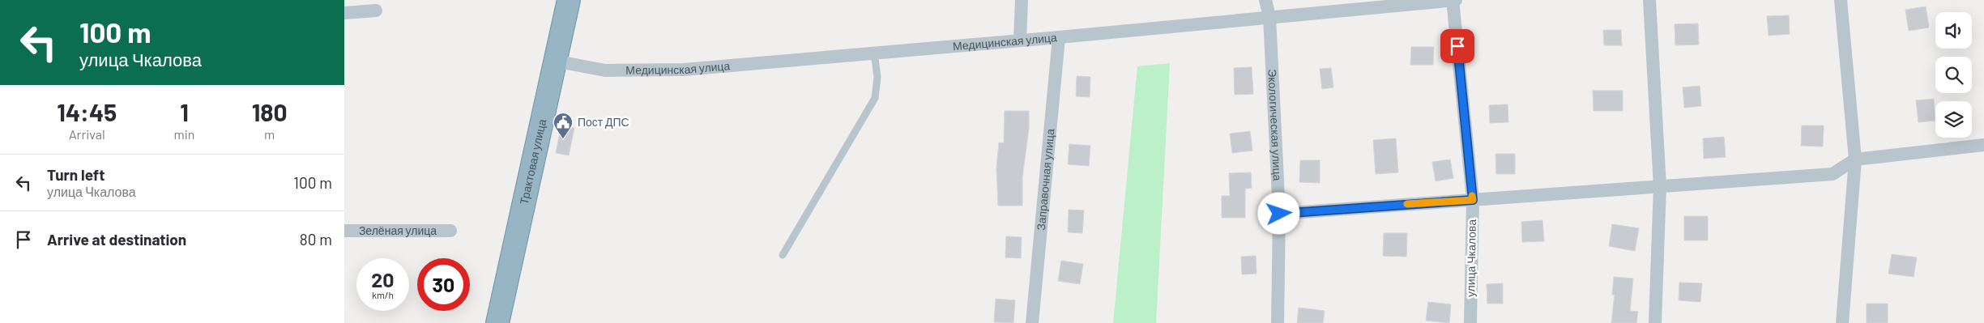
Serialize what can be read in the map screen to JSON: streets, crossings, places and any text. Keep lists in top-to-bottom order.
{
  "streets": {
    "highway": ["Трактовая улица"],
    "street": [
      "Медицинская улица",
      "Экологическая улица",
      "Заправочная улица",
      "Зелёная улица",
      "улица Чкалова"
    ]
  },
  "crossings": [
    ["Медицинская улица", "Экологическая улица"],
    ["Медицинская улица", "Трактовая улица"],
    ["Медицинская улица", "Заправочная улица"],
    ["Медицинская улица", "улица Чкалова"]
  ],
  "places": {
    "public building": ["Пост ДПС"]
  },
  "page": {
    "turn": ["100 m", "улица Чкалова"],
    "eta": [
      "14:45",
      "Arrival",
      "1",
      "min",
      "180",
      "m"
    ],
    "list": [
      {
        "name": "Turn left",
        "note": "улица Чкалова",
        "value": "100 m"
      },
      {
        "name": "Arrive at destination",
        "value": "80 m"
      }
    ],
    "speed": "20 km/h",
    "limit": "30"
  }
}
